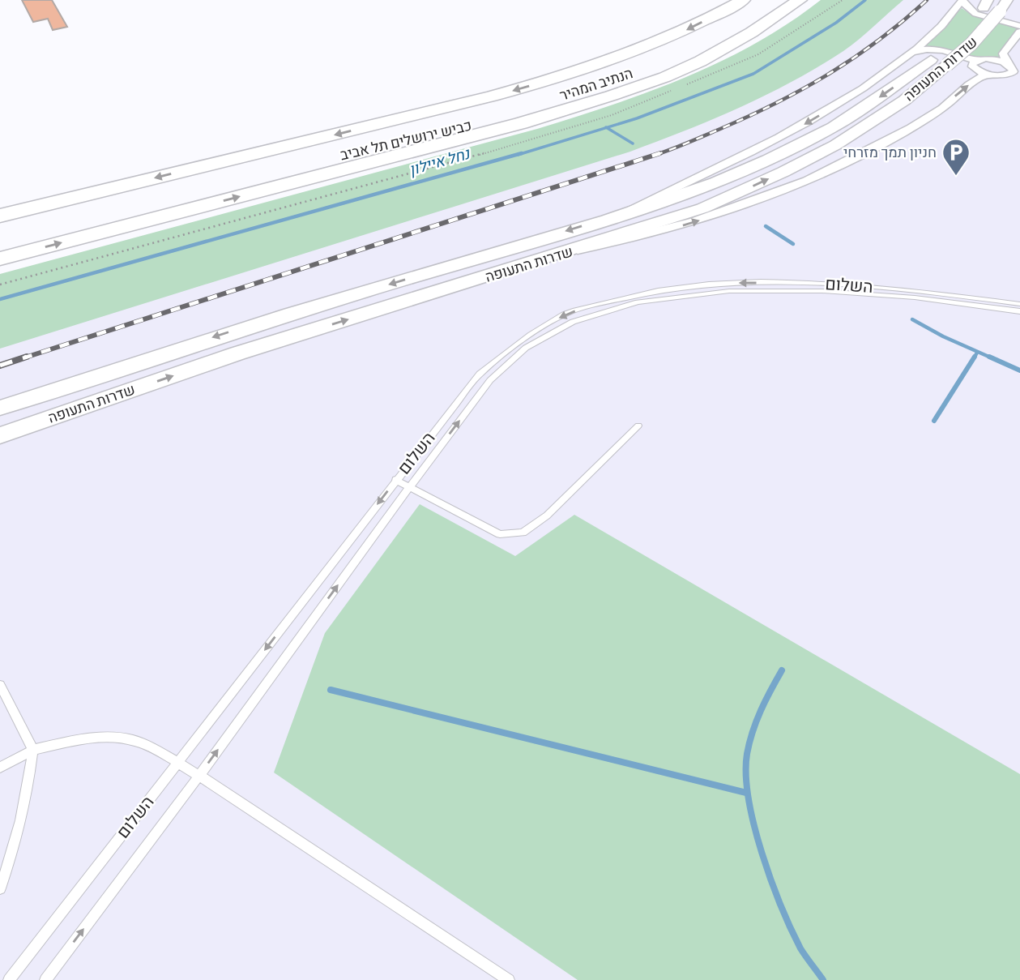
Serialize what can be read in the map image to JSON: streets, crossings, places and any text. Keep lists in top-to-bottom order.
{
  "streets": {
    "highway": ["הנתיב המהיר", "כביש ירושלים תל אביב"],
    "main road": ["שדרות התעופה"],
    "lane": ["השלום"]
  },
  "crossings": [
    ["הנתיב המהיר", "כביש ירושלים תל אביב"]
  ],
  "water": ["נחל איילון"],
  "places": {
    "parking": ["חניון תמך מזרחי"]
  }
}
